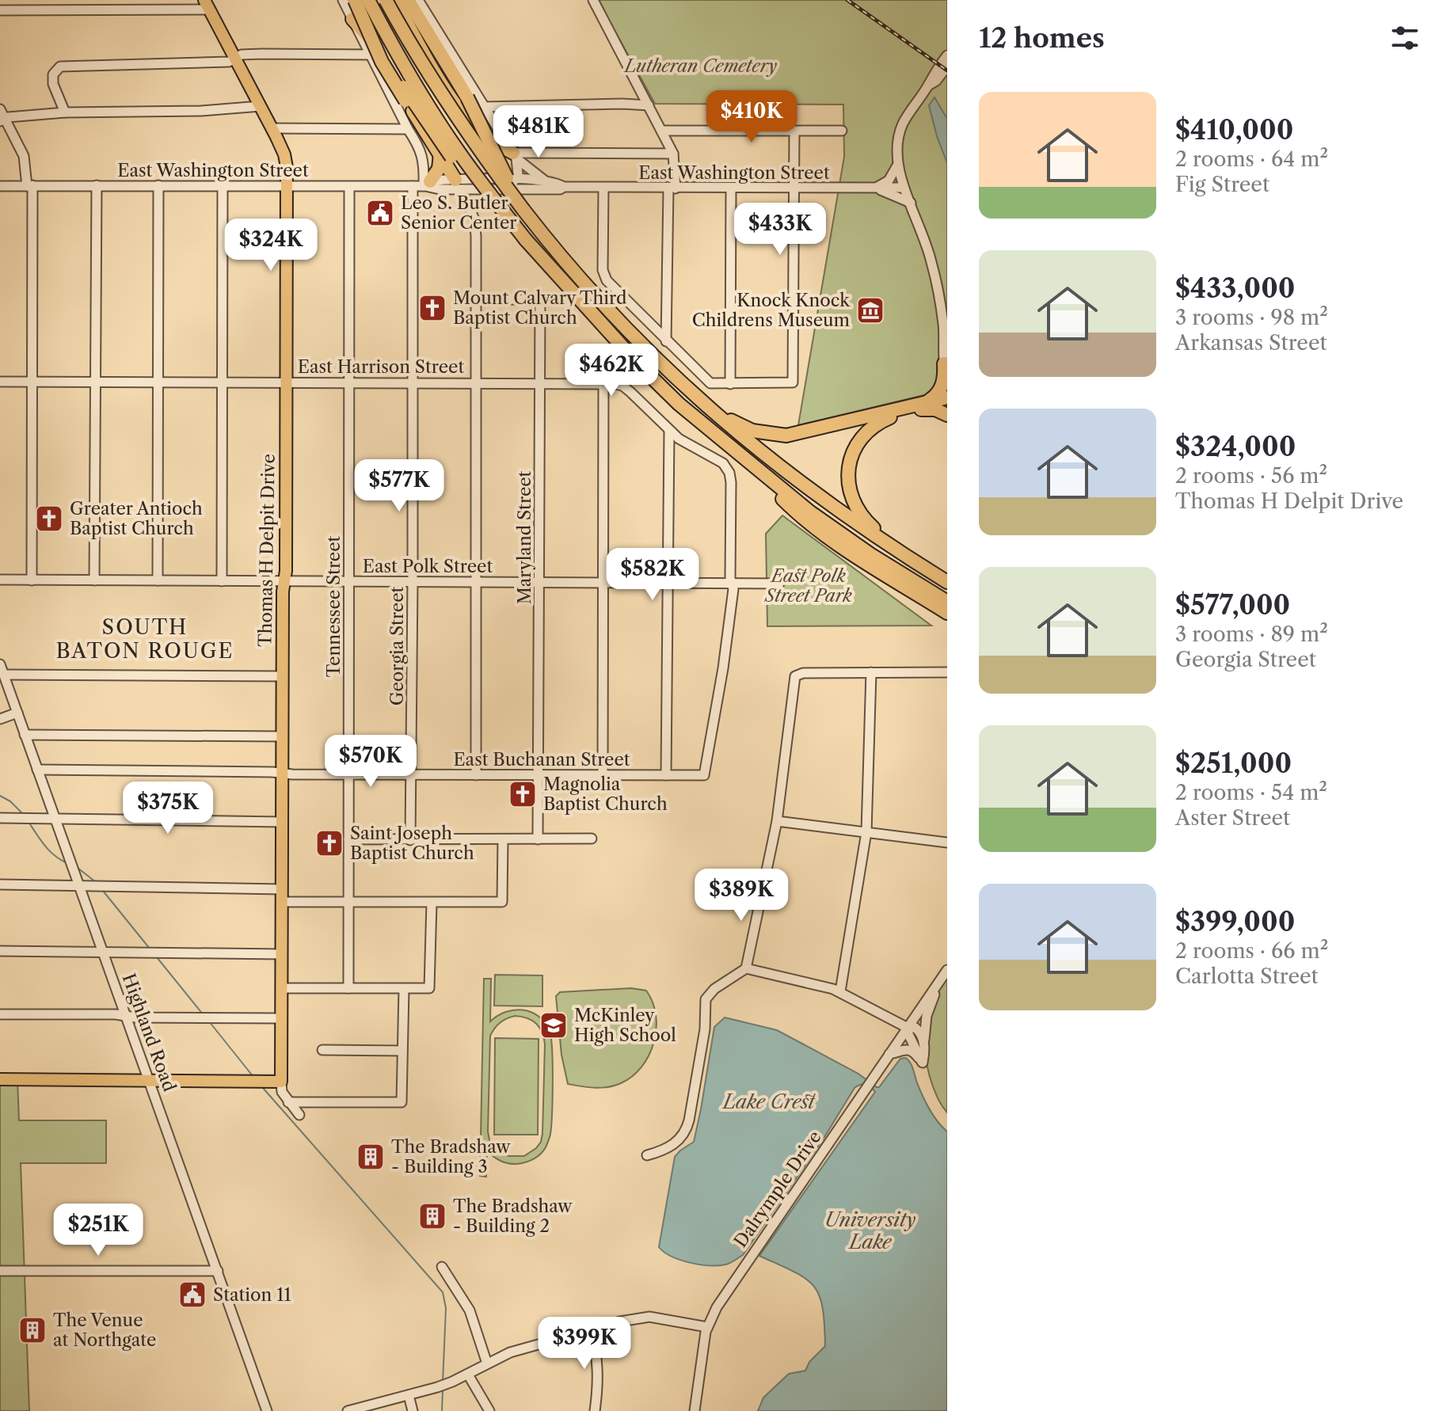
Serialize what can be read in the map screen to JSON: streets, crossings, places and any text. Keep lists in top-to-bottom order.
{
  "streets": {
    "main road": ["Thomas H Delpit Drive"],
    "street": [
      "East Washington Street",
      "East Harrison Street",
      "Maryland Street",
      "East Polk Street",
      "Tennessee Street",
      "Georgia Street",
      "East Buchanan Street",
      "Highland Road",
      "Dalrymple Drive"
    ]
  },
  "crossings": [
    ["East Washington Street", "Thomas H Delpit Drive"],
    ["East Washington Street", "Tennessee Street"],
    ["East Washington Street", "Georgia Street"],
    ["East Harrison Street", "Maryland Street"],
    ["East Harrison Street", "Thomas H Delpit Drive"],
    ["East Harrison Street", "East Polk Street"],
    ["East Harrison Street", "Tennessee Street"],
    ["East Harrison Street", "Georgia Street"],
    ["East Harrison Street", "East Buchanan Street"],
    ["Maryland Street", "East Polk Street"],
    ["Maryland Street", "East Buchanan Street"],
    ["Thomas H Delpit Drive", "East Polk Street"],
    ["Thomas H Delpit Drive", "East Buchanan Street"],
    ["East Polk Street", "Tennessee Street"],
    ["East Polk Street", "Georgia Street"],
    ["East Polk Street", "East Buchanan Street"],
    ["Tennessee Street", "East Buchanan Street"],
    ["Georgia Street", "East Buchanan Street"],
    ["East Buchanan Street", "Highland Road"]
  ],
  "districts": ["SOUTH BATON ROUGE"],
  "water": ["Lake Crest", "University Lake"],
  "parks": ["Lutheran Cemetery", "East Polk Street Park"],
  "places": {
    "public building": ["Leo S. Butler Senior Center", "Station 11"],
    "church": [
      "Mount Calvary Third Baptist Church",
      "Greater Antioch Baptist Church",
      "Magnolia Baptist Church",
      "Saint Joseph Baptist Church"
    ],
    "museum": ["Knock Knock Childrens Museum"],
    "school or university": ["McKinley High School"],
    "building": ["The Bradshaw - Building 3", "The Bradshaw - Building 2", "The Venue at Northgate"]
  },
  "page": {
    "heading": "12 homes",
    "list": [
      {
        "name": "$410,000",
        "note": "2 rooms · 64 m² · Fig Street"
      },
      {
        "name": "$433,000",
        "note": "3 rooms · 98 m² · Arkansas Street"
      },
      {
        "name": "$324,000",
        "note": "2 rooms · 56 m² · Thomas H Delpit Drive"
      },
      {
        "name": "$577,000",
        "note": "3 rooms · 89 m² · Georgia Street"
      },
      {
        "name": "$251,000",
        "note": "2 rooms · 54 m² · Aster Street"
      },
      {
        "name": "$399,000",
        "note": "2 rooms · 66 m² · Carlotta Street"
      }
    ],
    "price": [
      "$410K",
      "$481K",
      "$433K",
      "$324K",
      "$462K",
      "$577K",
      "$582K",
      "$570K",
      "$375K",
      "$389K",
      "$251K",
      "$399K"
    ]
  }
}
